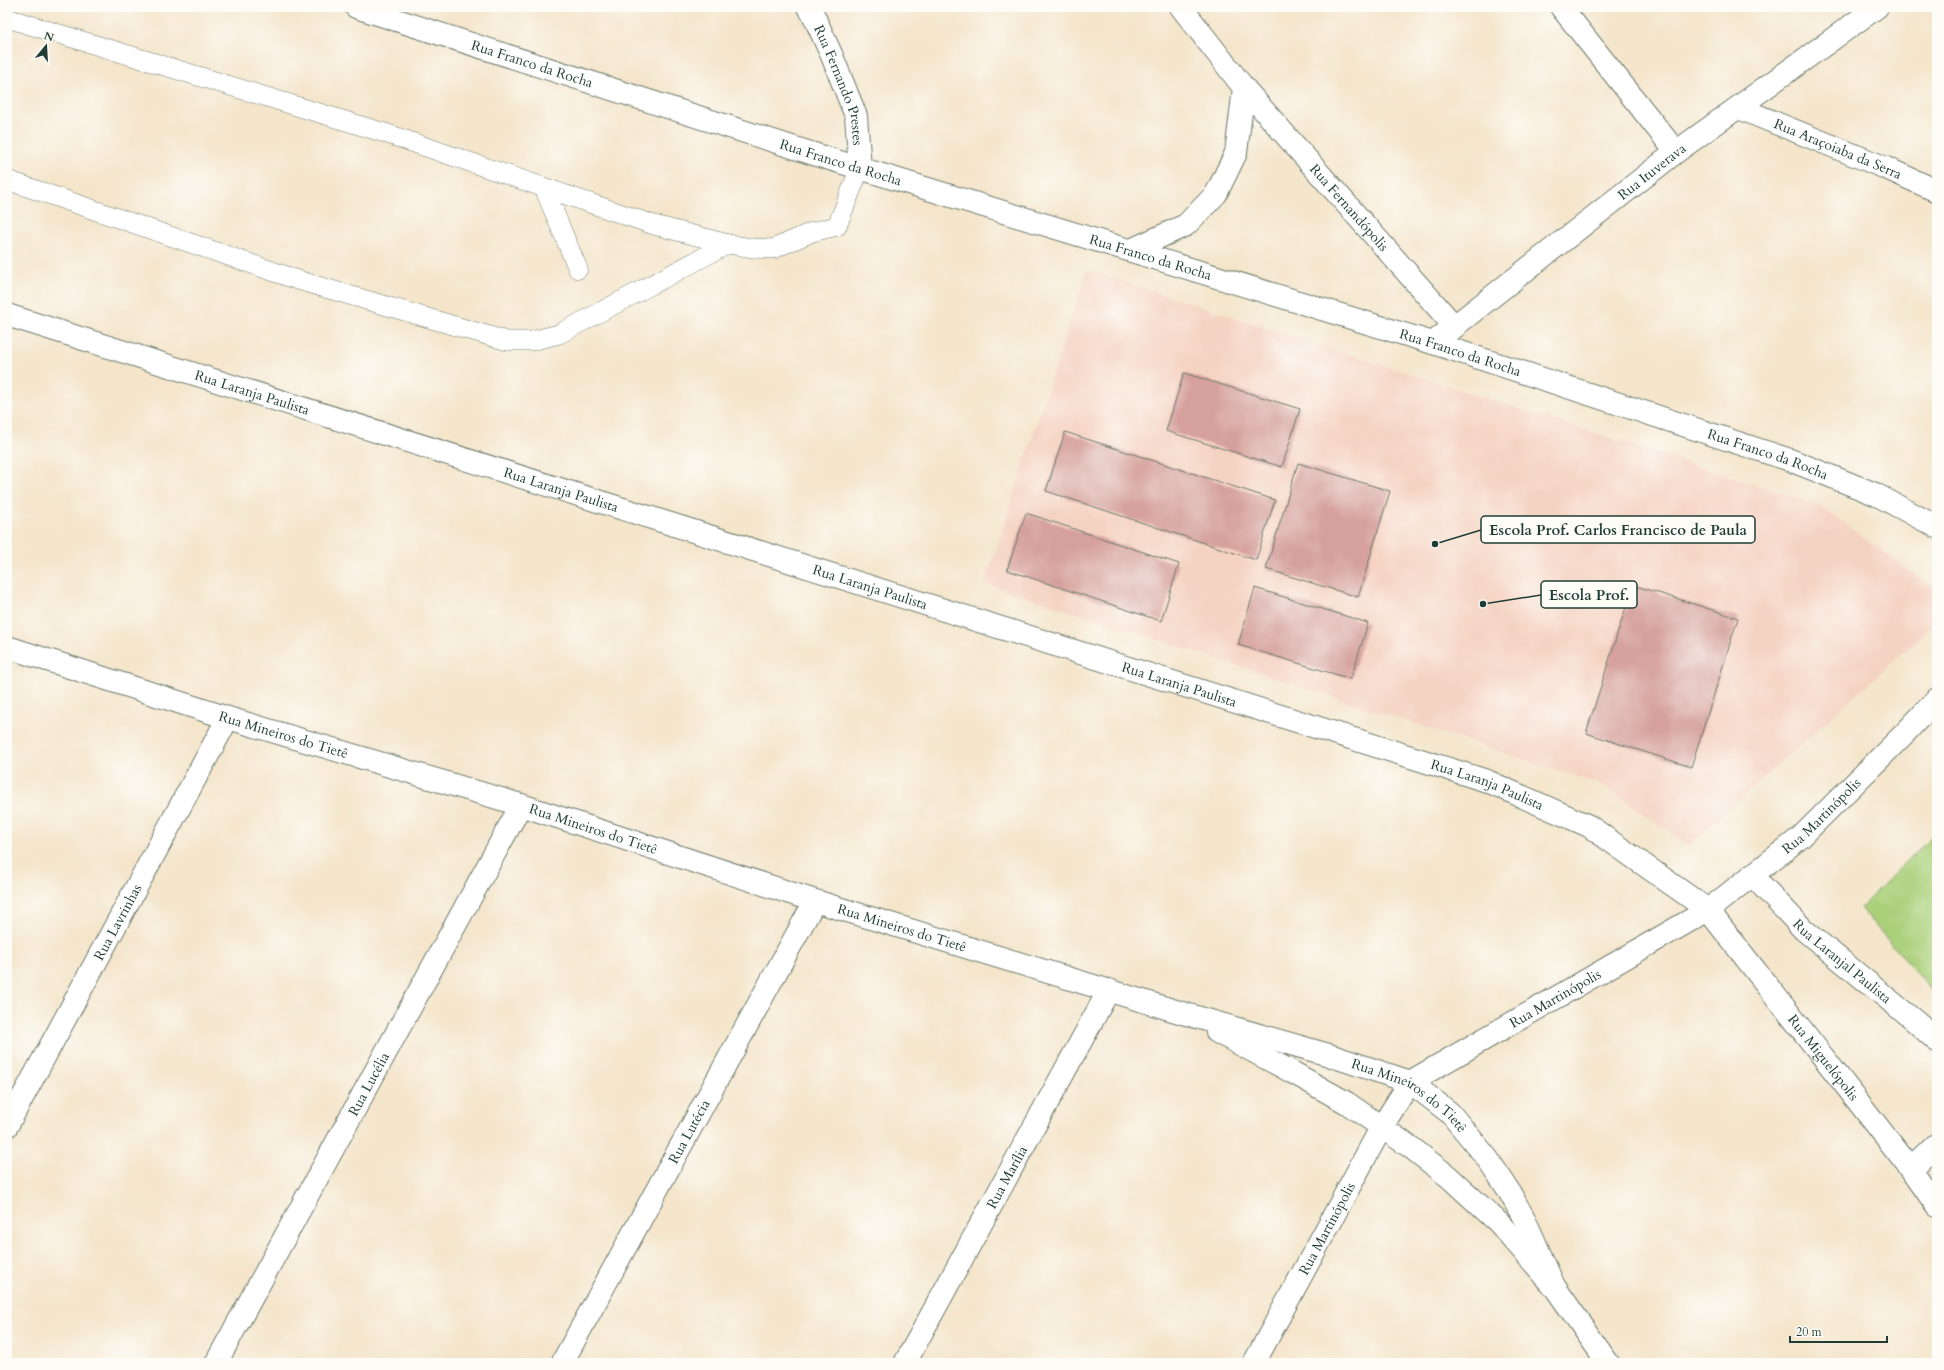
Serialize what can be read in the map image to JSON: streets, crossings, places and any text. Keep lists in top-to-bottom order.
{
  "streets": {
    "street": [
      "Rua Franco da Rocha",
      "Rua Fernando Prestes",
      "Rua Araçoiaba da Serra",
      "Rua Ituverava",
      "Rua Fernandópolis",
      "Rua Laranja Paulista",
      "Rua Mineiros do Tietê",
      "Rua Martinópolis",
      "Rua Lavrinhas",
      "Rua Laranjal Paulista",
      "Rua Miguelópolis",
      "Rua Lucélia",
      "Rua Lutécia",
      "Rua Marília"
    ]
  },
  "crossings": [
    ["Rua Franco da Rocha", "Rua Fernando Prestes"],
    ["Rua Franco da Rocha", "Rua Ituverava"],
    ["Rua Araçoiaba da Serra", "Rua Ituverava"],
    ["Rua Ituverava", "Rua Fernandópolis"],
    ["Rua Laranja Paulista", "Rua Martinópolis"],
    ["Rua Laranja Paulista", "Rua Miguelópolis"],
    ["Rua Mineiros do Tietê", "Rua Martinópolis"],
    ["Rua Mineiros do Tietê", "Rua Lavrinhas"],
    ["Rua Mineiros do Tietê", "Rua Lucélia"],
    ["Rua Mineiros do Tietê", "Rua Lutécia"],
    ["Rua Mineiros do Tietê", "Rua Marília"],
    ["Rua Martinópolis", "Rua Laranjal Paulista"],
    ["Rua Martinópolis", "Rua Miguelópolis"]
  ],
  "places": ["Escola Prof. Carlos Francisco de Paula", "Escola Prof."],
  "scale_bar": "20 m",
  "north": "top"
}
